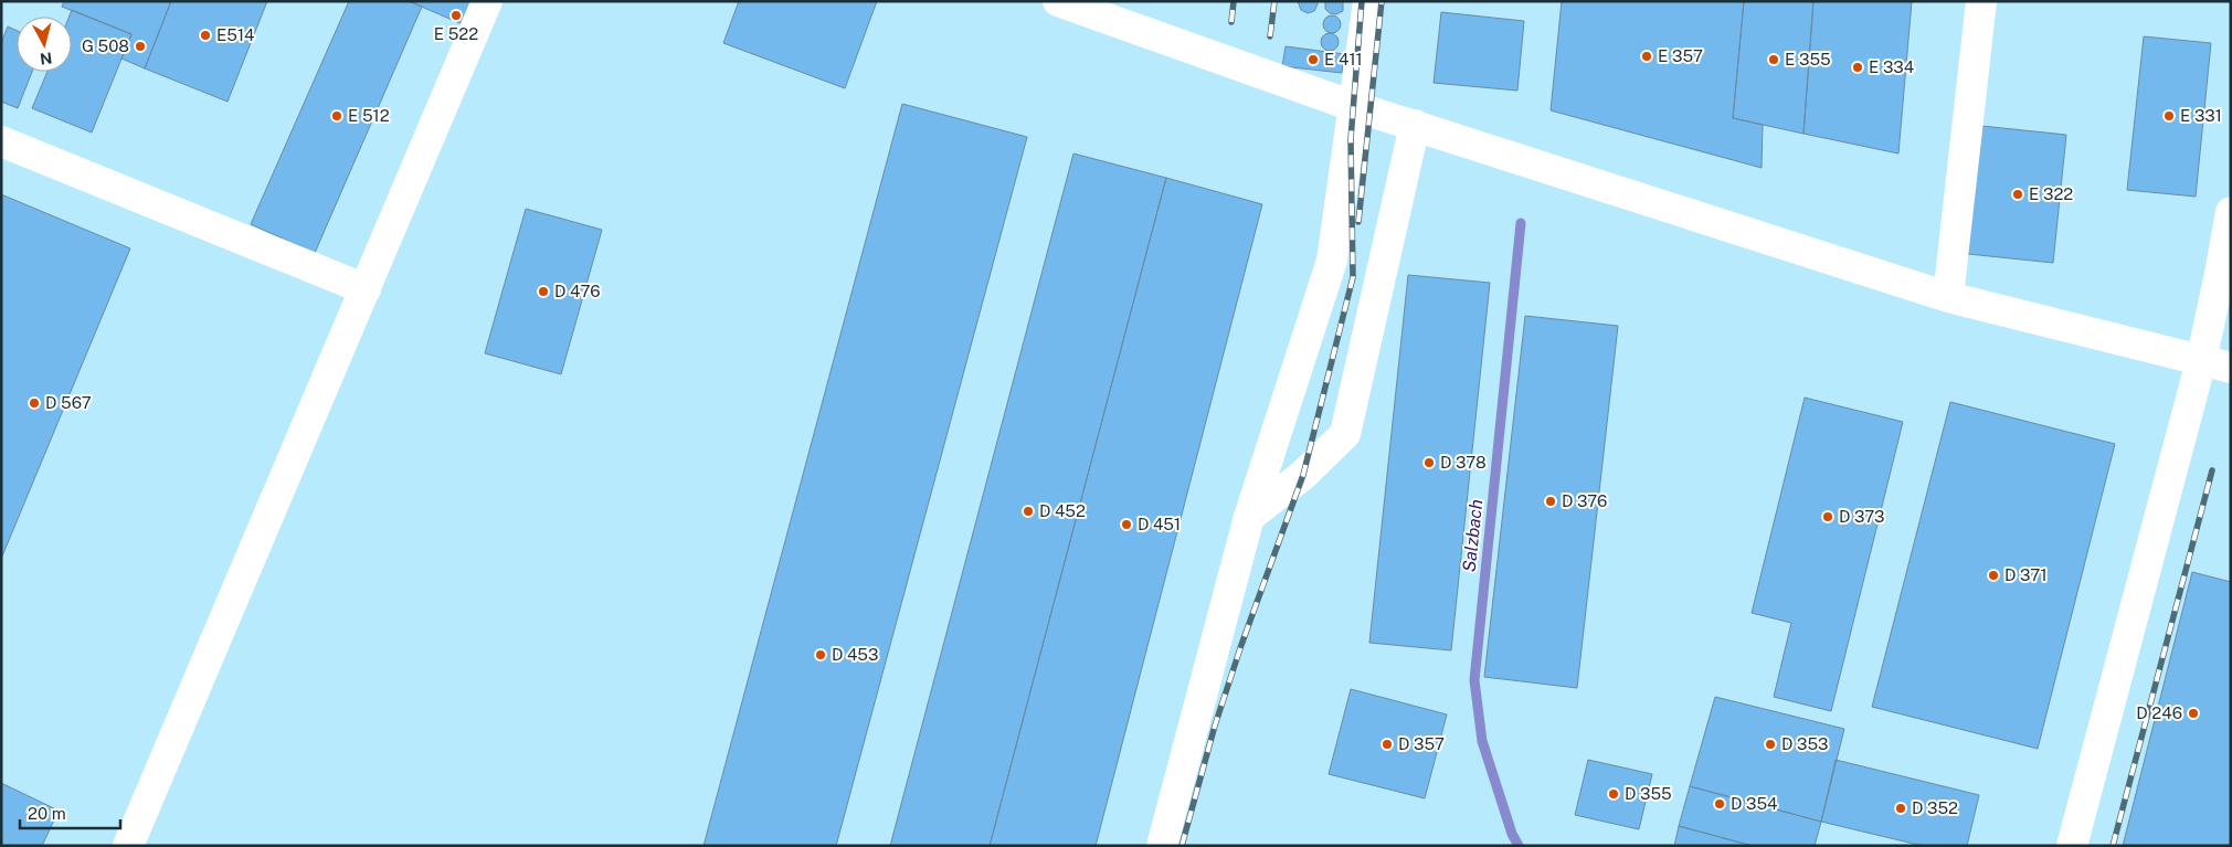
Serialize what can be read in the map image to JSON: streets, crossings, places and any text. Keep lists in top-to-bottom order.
{
  "water": ["Salzbach"],
  "places": [
    "E 522",
    "E514",
    "G 508",
    "E 357",
    "E 411",
    "E 355",
    "E 334",
    "E 512",
    "E 331",
    "E 322",
    "D 476",
    "D 567",
    "D 378",
    "D 376",
    "D 452",
    "D 373",
    "D 451",
    "D 371",
    "D 453",
    "D 246",
    "D 357",
    "D 353",
    "D 355",
    "D 354",
    "D 352"
  ],
  "scale_bar": "20 m",
  "north": "bottom"
}
